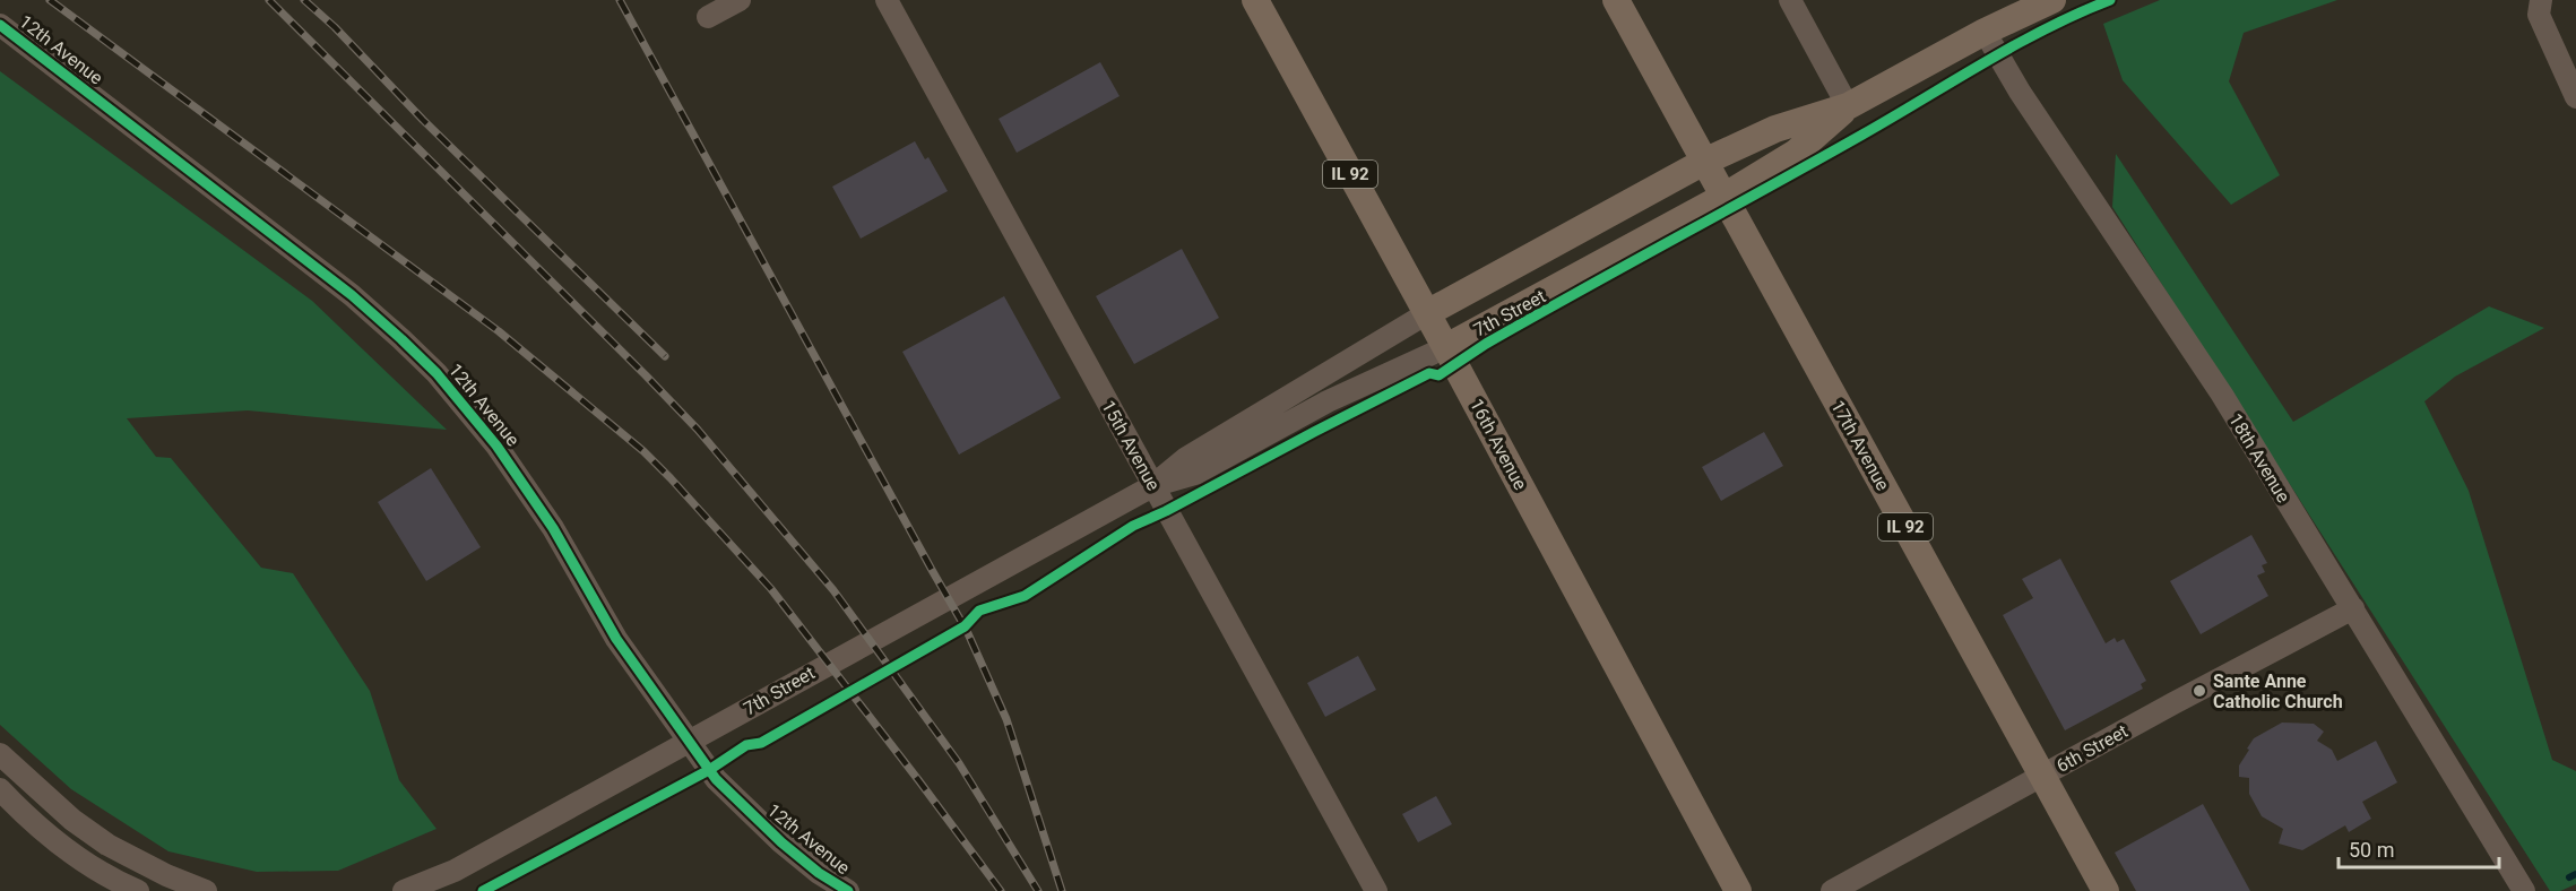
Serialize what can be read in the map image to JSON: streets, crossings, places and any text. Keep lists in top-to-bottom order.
{
  "streets": {
    "main road": [
      "IL 92",
      "7th Street",
      "16th Avenue",
      "17th Avenue"
    ],
    "street": [
      "12th Avenue",
      "15th Avenue",
      "18th Avenue",
      "6th Street"
    ]
  },
  "crossings": [
    ["12th Avenue", "7th Street"],
    ["7th Street", "16th Avenue"],
    ["7th Street", "15th Avenue"],
    ["7th Street", "17th Avenue"],
    ["7th Street", "18th Avenue"],
    ["17th Avenue", "6th Street"],
    ["18th Avenue", "6th Street"]
  ],
  "places": ["Sante Anne Catholic Church"],
  "scale_bar": "50 m"
}
